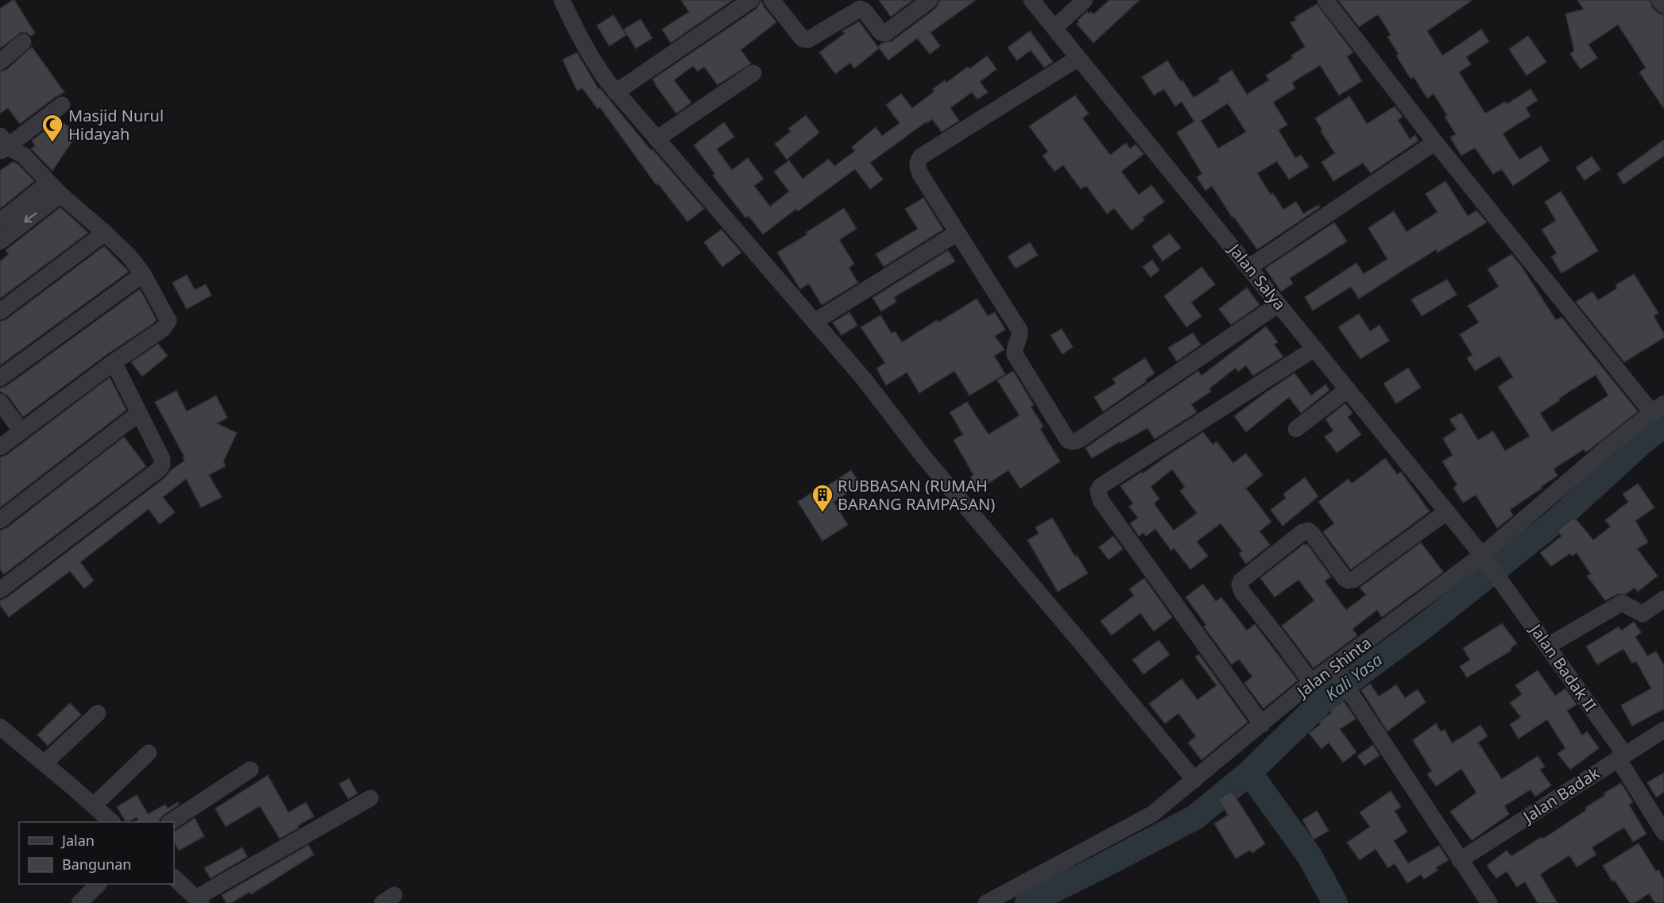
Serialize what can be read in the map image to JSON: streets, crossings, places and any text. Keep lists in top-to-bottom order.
{
  "streets": {
    "street": [
      "Jalan Salya",
      "Jalan Shinta",
      "Jalan Badak II",
      "Jalan Badak"
    ]
  },
  "crossings": [
    ["Jalan Salya", "Jalan Shinta"],
    ["Jalan Salya", "Jalan Badak II"],
    ["Jalan Shinta", "Jalan Badak II"],
    ["Jalan Badak II", "Jalan Badak"]
  ],
  "water": ["Kali Yasa"],
  "places": {
    "mosque": ["Masjid Nurul Hidayah"],
    "building": ["RUBBASAN (RUMAH BARANG RAMPASAN)"]
  },
  "legend": ["Jalan", "Bangunan"]
}
